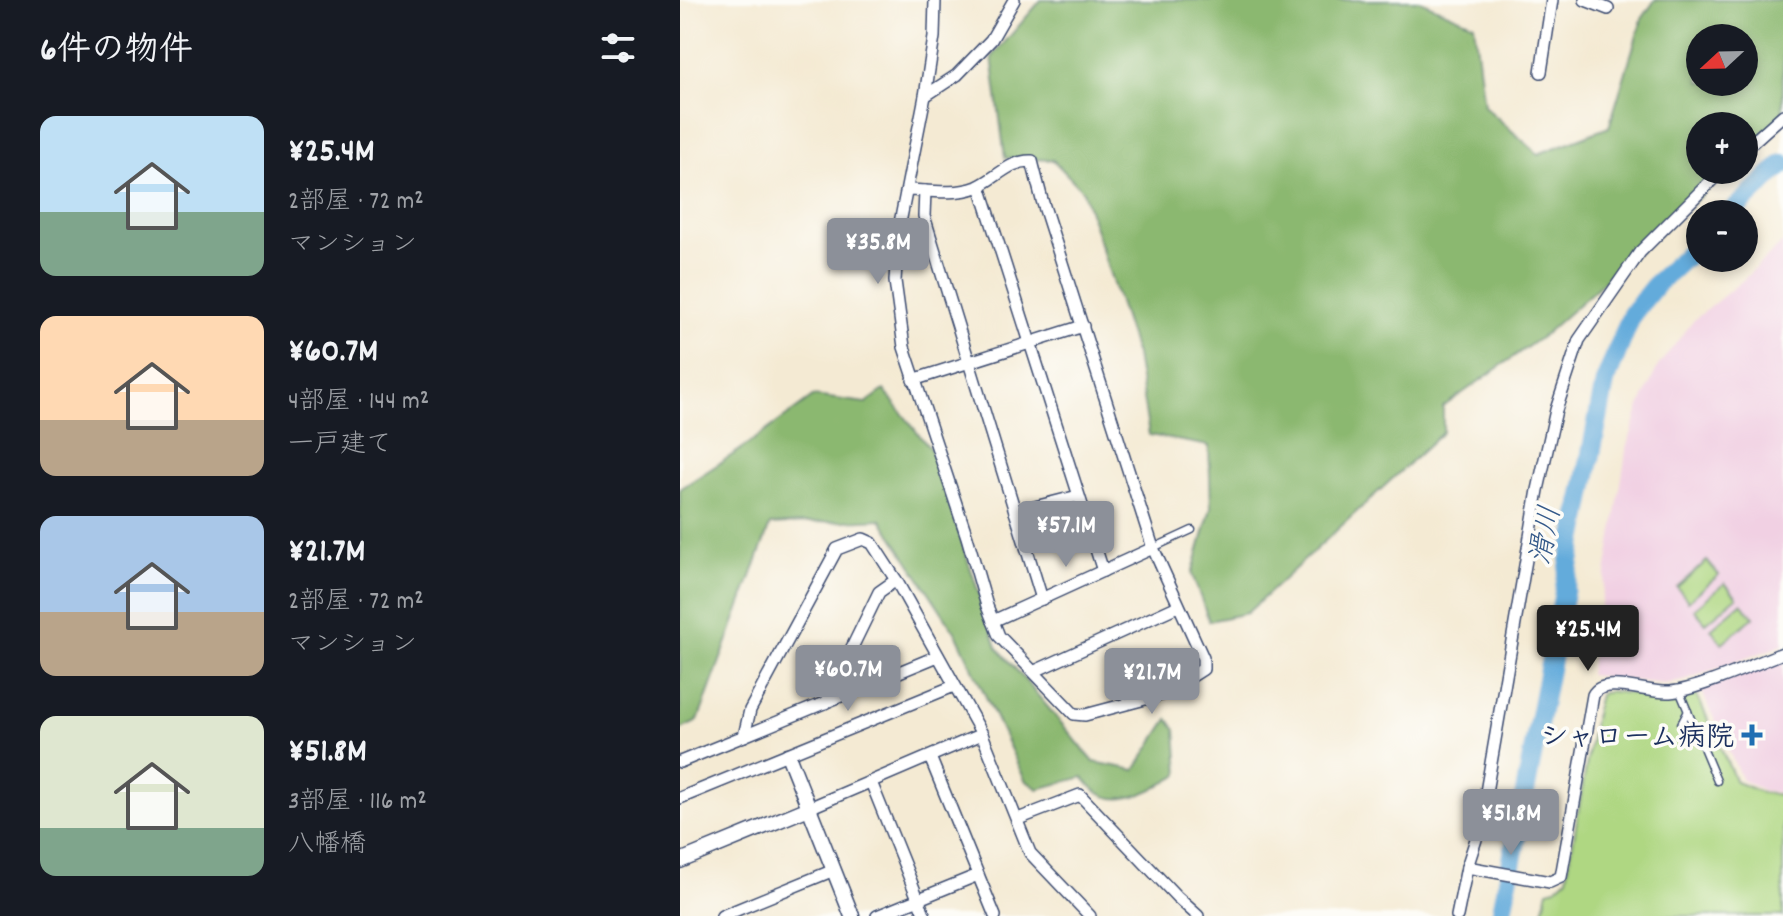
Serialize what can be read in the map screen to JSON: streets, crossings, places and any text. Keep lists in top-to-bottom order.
{
  "water": ["滑川"],
  "places": {
    "health": ["シャローム病院"]
  },
  "north": "left",
  "page": {
    "heading": "6件の物件",
    "map_buttons": ["+", "−"],
    "list": [
      {
        "name": "¥25.4M",
        "note": "2部屋 · 72 m² · マンション"
      },
      {
        "name": "¥60.7M",
        "note": "4部屋 · 144 m² · 一戸建て"
      },
      {
        "name": "¥21.7M",
        "note": "2部屋 · 72 m² · マンション"
      },
      {
        "name": "¥51.8M",
        "note": "3部屋 · 116 m² · 八幡橋"
      }
    ],
    "price": [
      "¥35.8M",
      "¥57.1M",
      "¥25.4M",
      "¥60.7M",
      "¥21.7M",
      "¥51.8M"
    ]
  }
}
